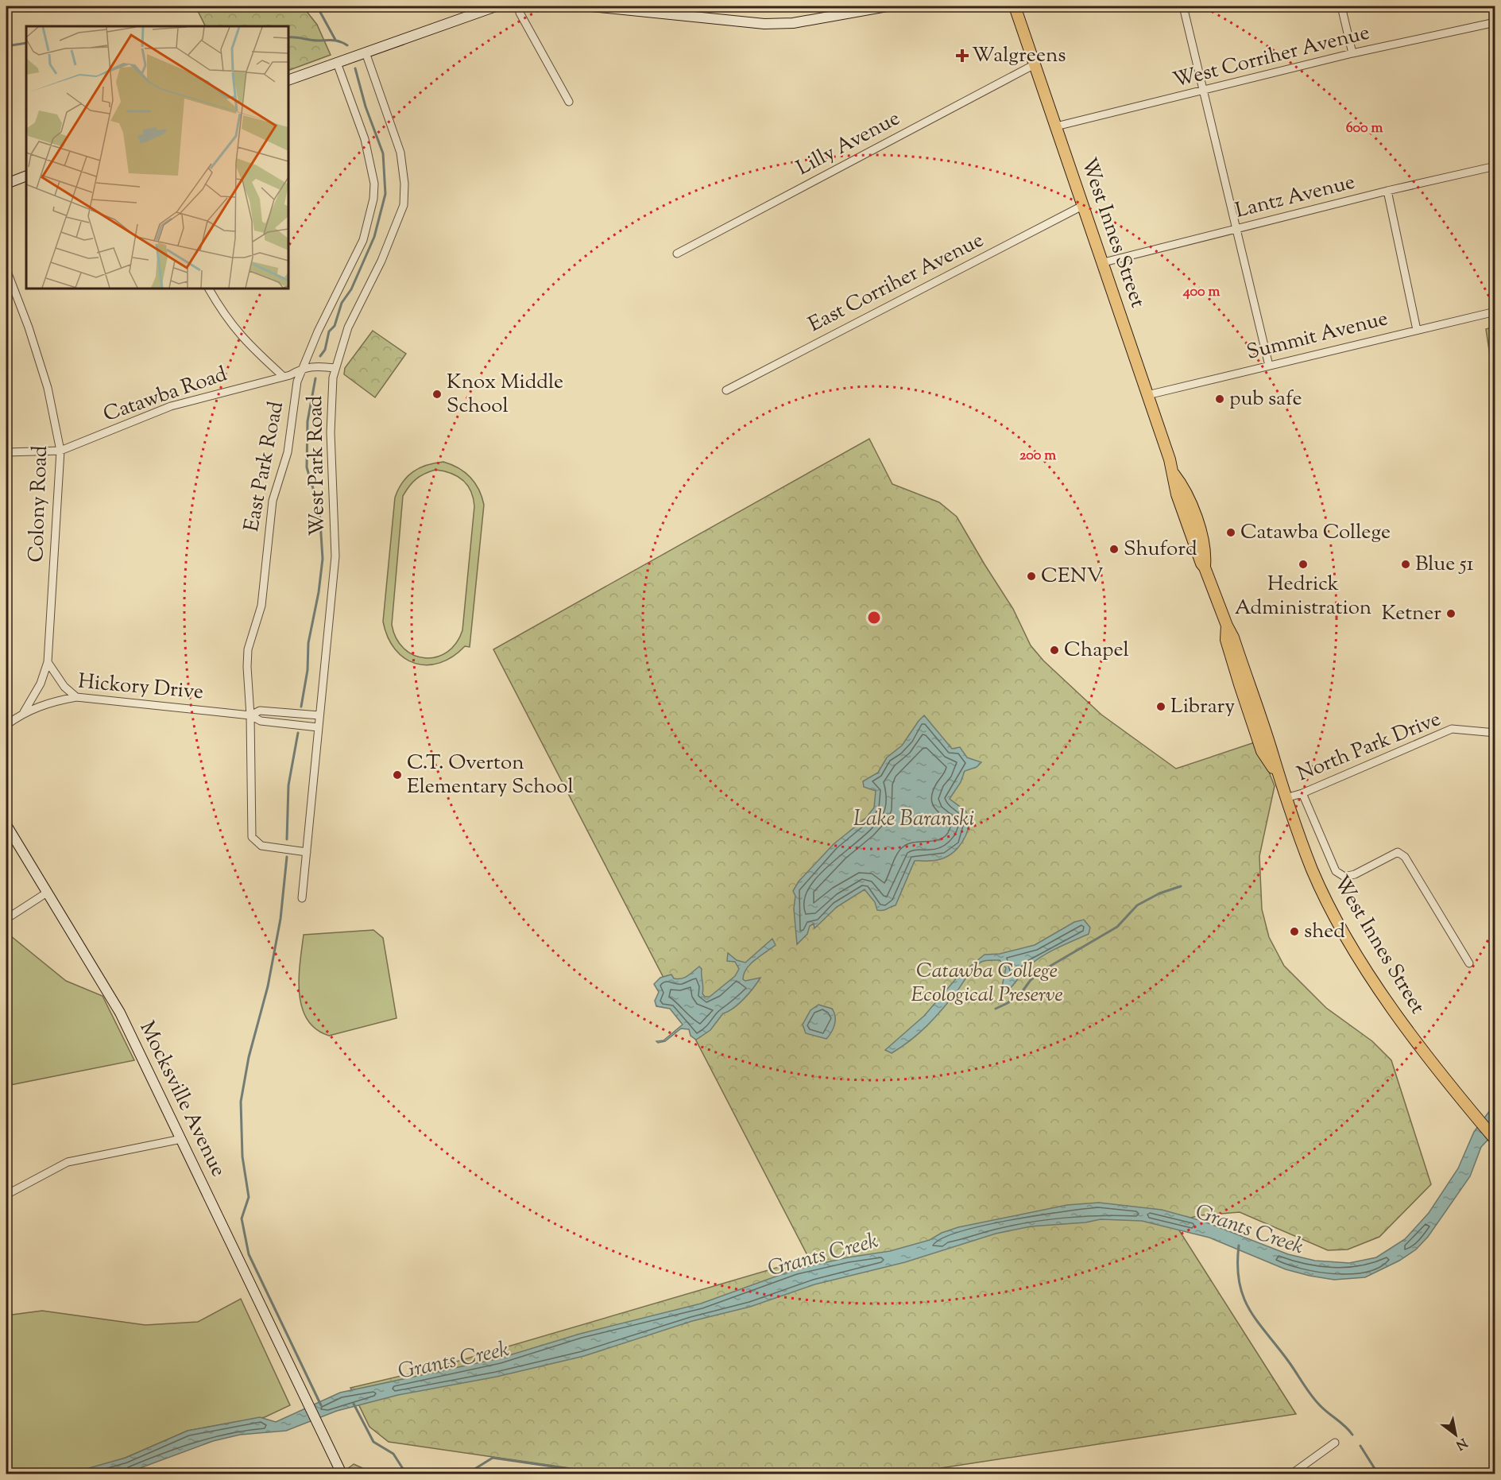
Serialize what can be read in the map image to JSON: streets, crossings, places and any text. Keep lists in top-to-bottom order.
{
  "streets": {
    "main road": ["West Innes Street"],
    "street": [
      "West Corriher Avenue",
      "Lilly Avenue",
      "Lantz Avenue",
      "East Corriher Avenue",
      "Summit Avenue",
      "Catawba Road",
      "West Park Road",
      "East Park Road",
      "Colony Road",
      "Hickory Drive",
      "North Park Drive",
      "Mocksville Avenue"
    ]
  },
  "crossings": [
    ["West Corriher Avenue", "West Innes Street"],
    ["Lilly Avenue", "West Innes Street"],
    ["Lantz Avenue", "West Innes Street"],
    ["West Innes Street", "East Corriher Avenue"],
    ["West Innes Street", "Summit Avenue"],
    ["West Innes Street", "North Park Drive"],
    ["Catawba Road", "West Park Road"],
    ["Catawba Road", "East Park Road"],
    ["Catawba Road", "Colony Road"],
    ["West Park Road", "East Park Road"],
    ["West Park Road", "Hickory Drive"],
    ["East Park Road", "Hickory Drive"],
    ["Colony Road", "Hickory Drive"]
  ],
  "water": ["Lake Baranski", "Grants Creek"],
  "parks": ["Catawba College Ecological Preserve"],
  "places": {
    "health": ["Walgreens"],
    "other": [
      "Knox Middle School",
      "pub safe",
      "Catawba College",
      "Shuford",
      "Hedrick Administration",
      "Blue 51",
      "CENV",
      "Ketner",
      "Chapel",
      "Library",
      "C.T. Overton Elementary School",
      "shed"
    ]
  },
  "north": "bottom right",
  "rings": ["600 m", "400 m", "200 m"]
}
